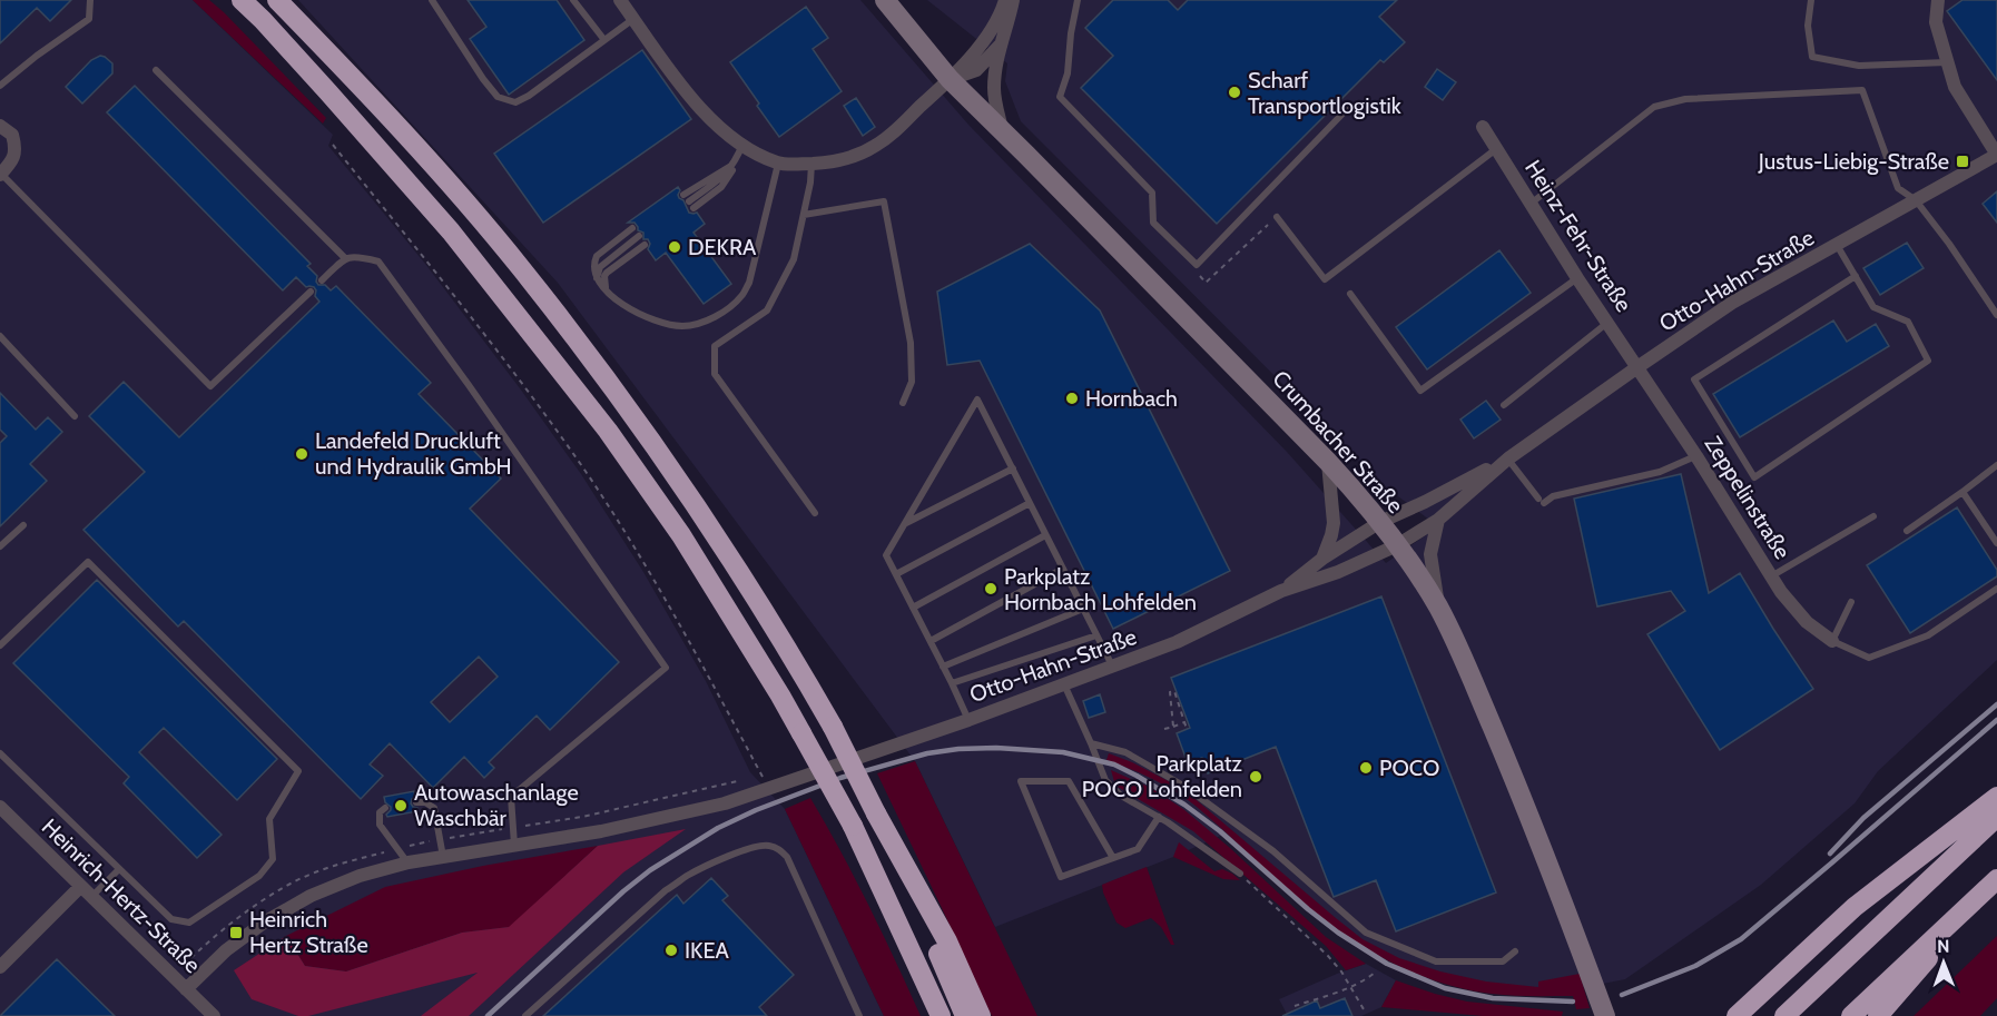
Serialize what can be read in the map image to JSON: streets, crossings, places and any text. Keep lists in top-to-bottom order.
{
  "streets": {
    "main road": ["Crumbacher Straße"],
    "street": [
      "Heinz-Fehr-Straße",
      "Otto-Hahn-Straße",
      "Zeppelinstraße",
      "Heinrich-Hertz-Straße"
    ]
  },
  "crossings": [
    ["Heinz-Fehr-Straße", "Otto-Hahn-Straße"],
    ["Heinz-Fehr-Straße", "Zeppelinstraße"],
    ["Otto-Hahn-Straße", "Crumbacher Straße"],
    ["Otto-Hahn-Straße", "Zeppelinstraße"],
    ["Otto-Hahn-Straße", "Heinrich-Hertz-Straße"]
  ],
  "places": {
    "other": [
      "Scharf Transportlogistik",
      "DEKRA",
      "Hornbach",
      "Landefeld Druckluft und Hydraulik GmbH",
      "Parkplatz Hornbach Lohfelden",
      "POCO",
      "Parkplatz POCO Lohfelden",
      "Autowaschanlage Waschbär",
      "IKEA"
    ],
    "transit": ["Justus-Liebig-Straße", "Heinrich Hertz Straße"]
  },
  "north": "top"
}
